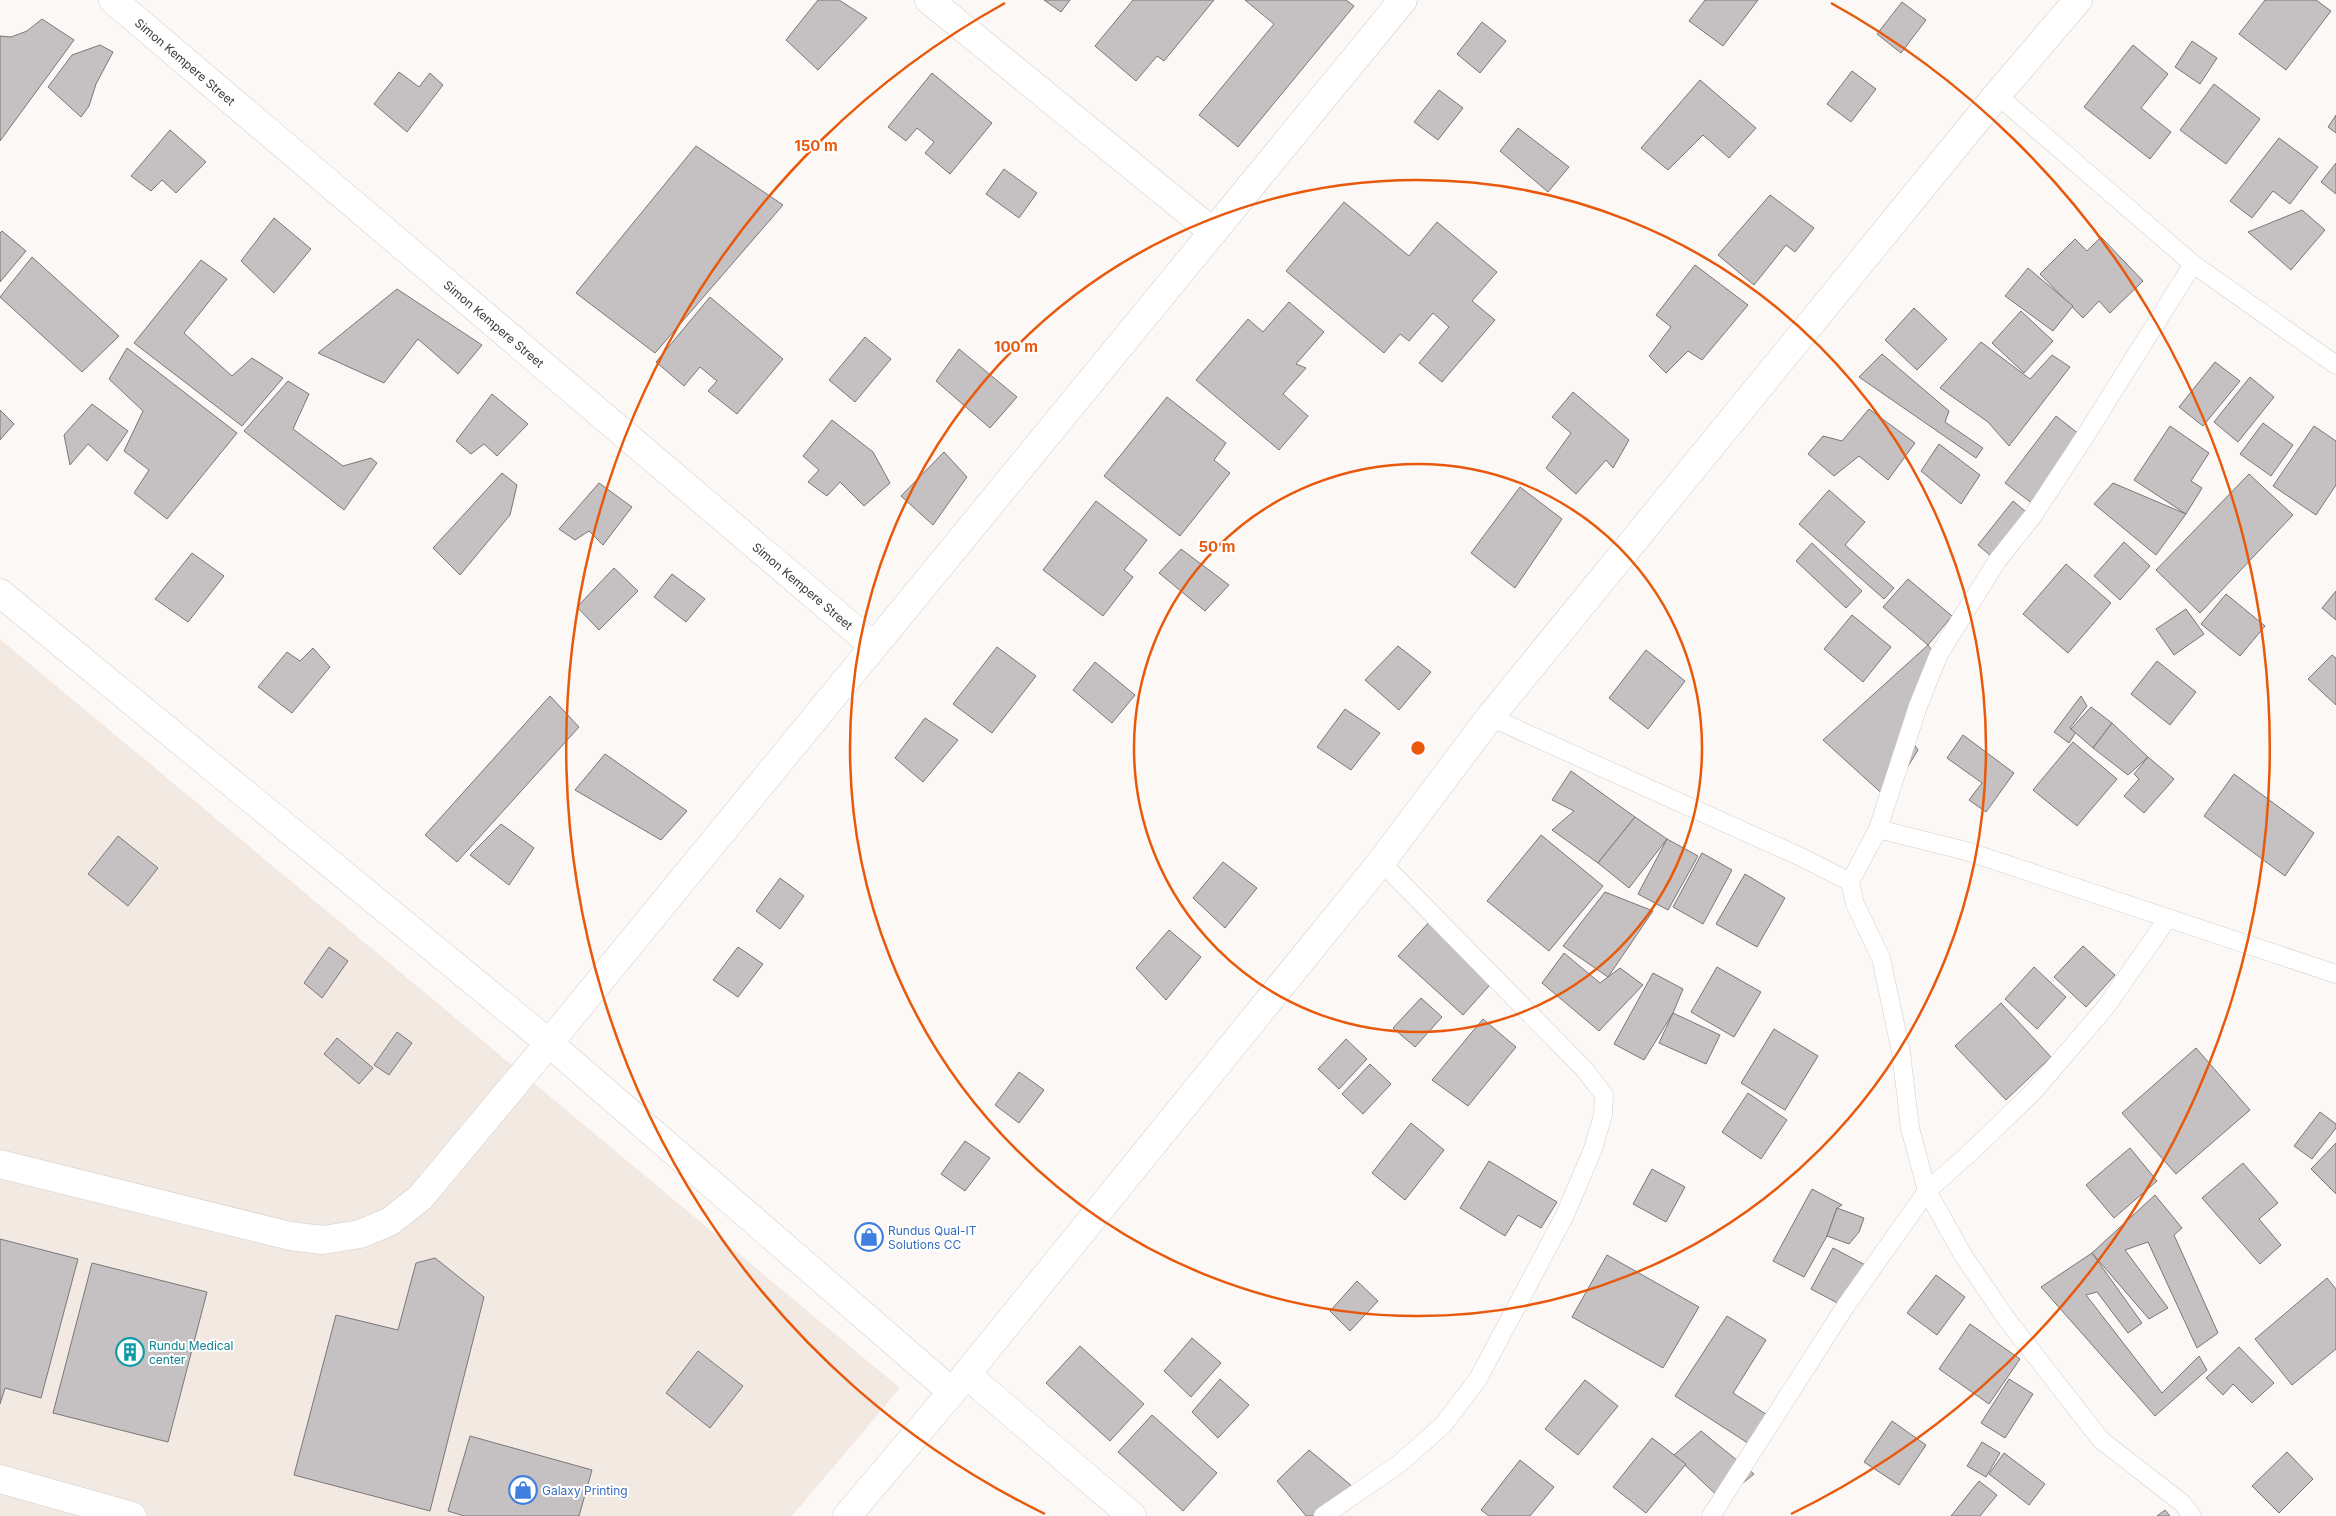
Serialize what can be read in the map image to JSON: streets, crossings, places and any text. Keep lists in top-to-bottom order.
{
  "streets": {
    "street": ["Simon Kempere Street"]
  },
  "places": {
    "shop": ["Rundus Qual-IT Solutions CC", "Galaxy Printing"],
    "building": ["Rundu Medical center"]
  },
  "rings": ["150 m", "100 m", "50 m"]
}
